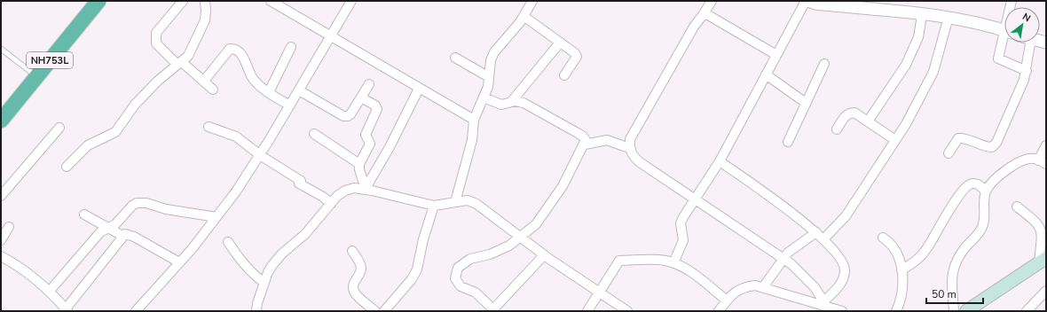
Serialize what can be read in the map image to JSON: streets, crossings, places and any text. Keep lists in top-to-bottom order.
{
  "streets": {
    "highway": ["NH753L"]
  },
  "scale_bar": "50 m",
  "north": "top right"
}
